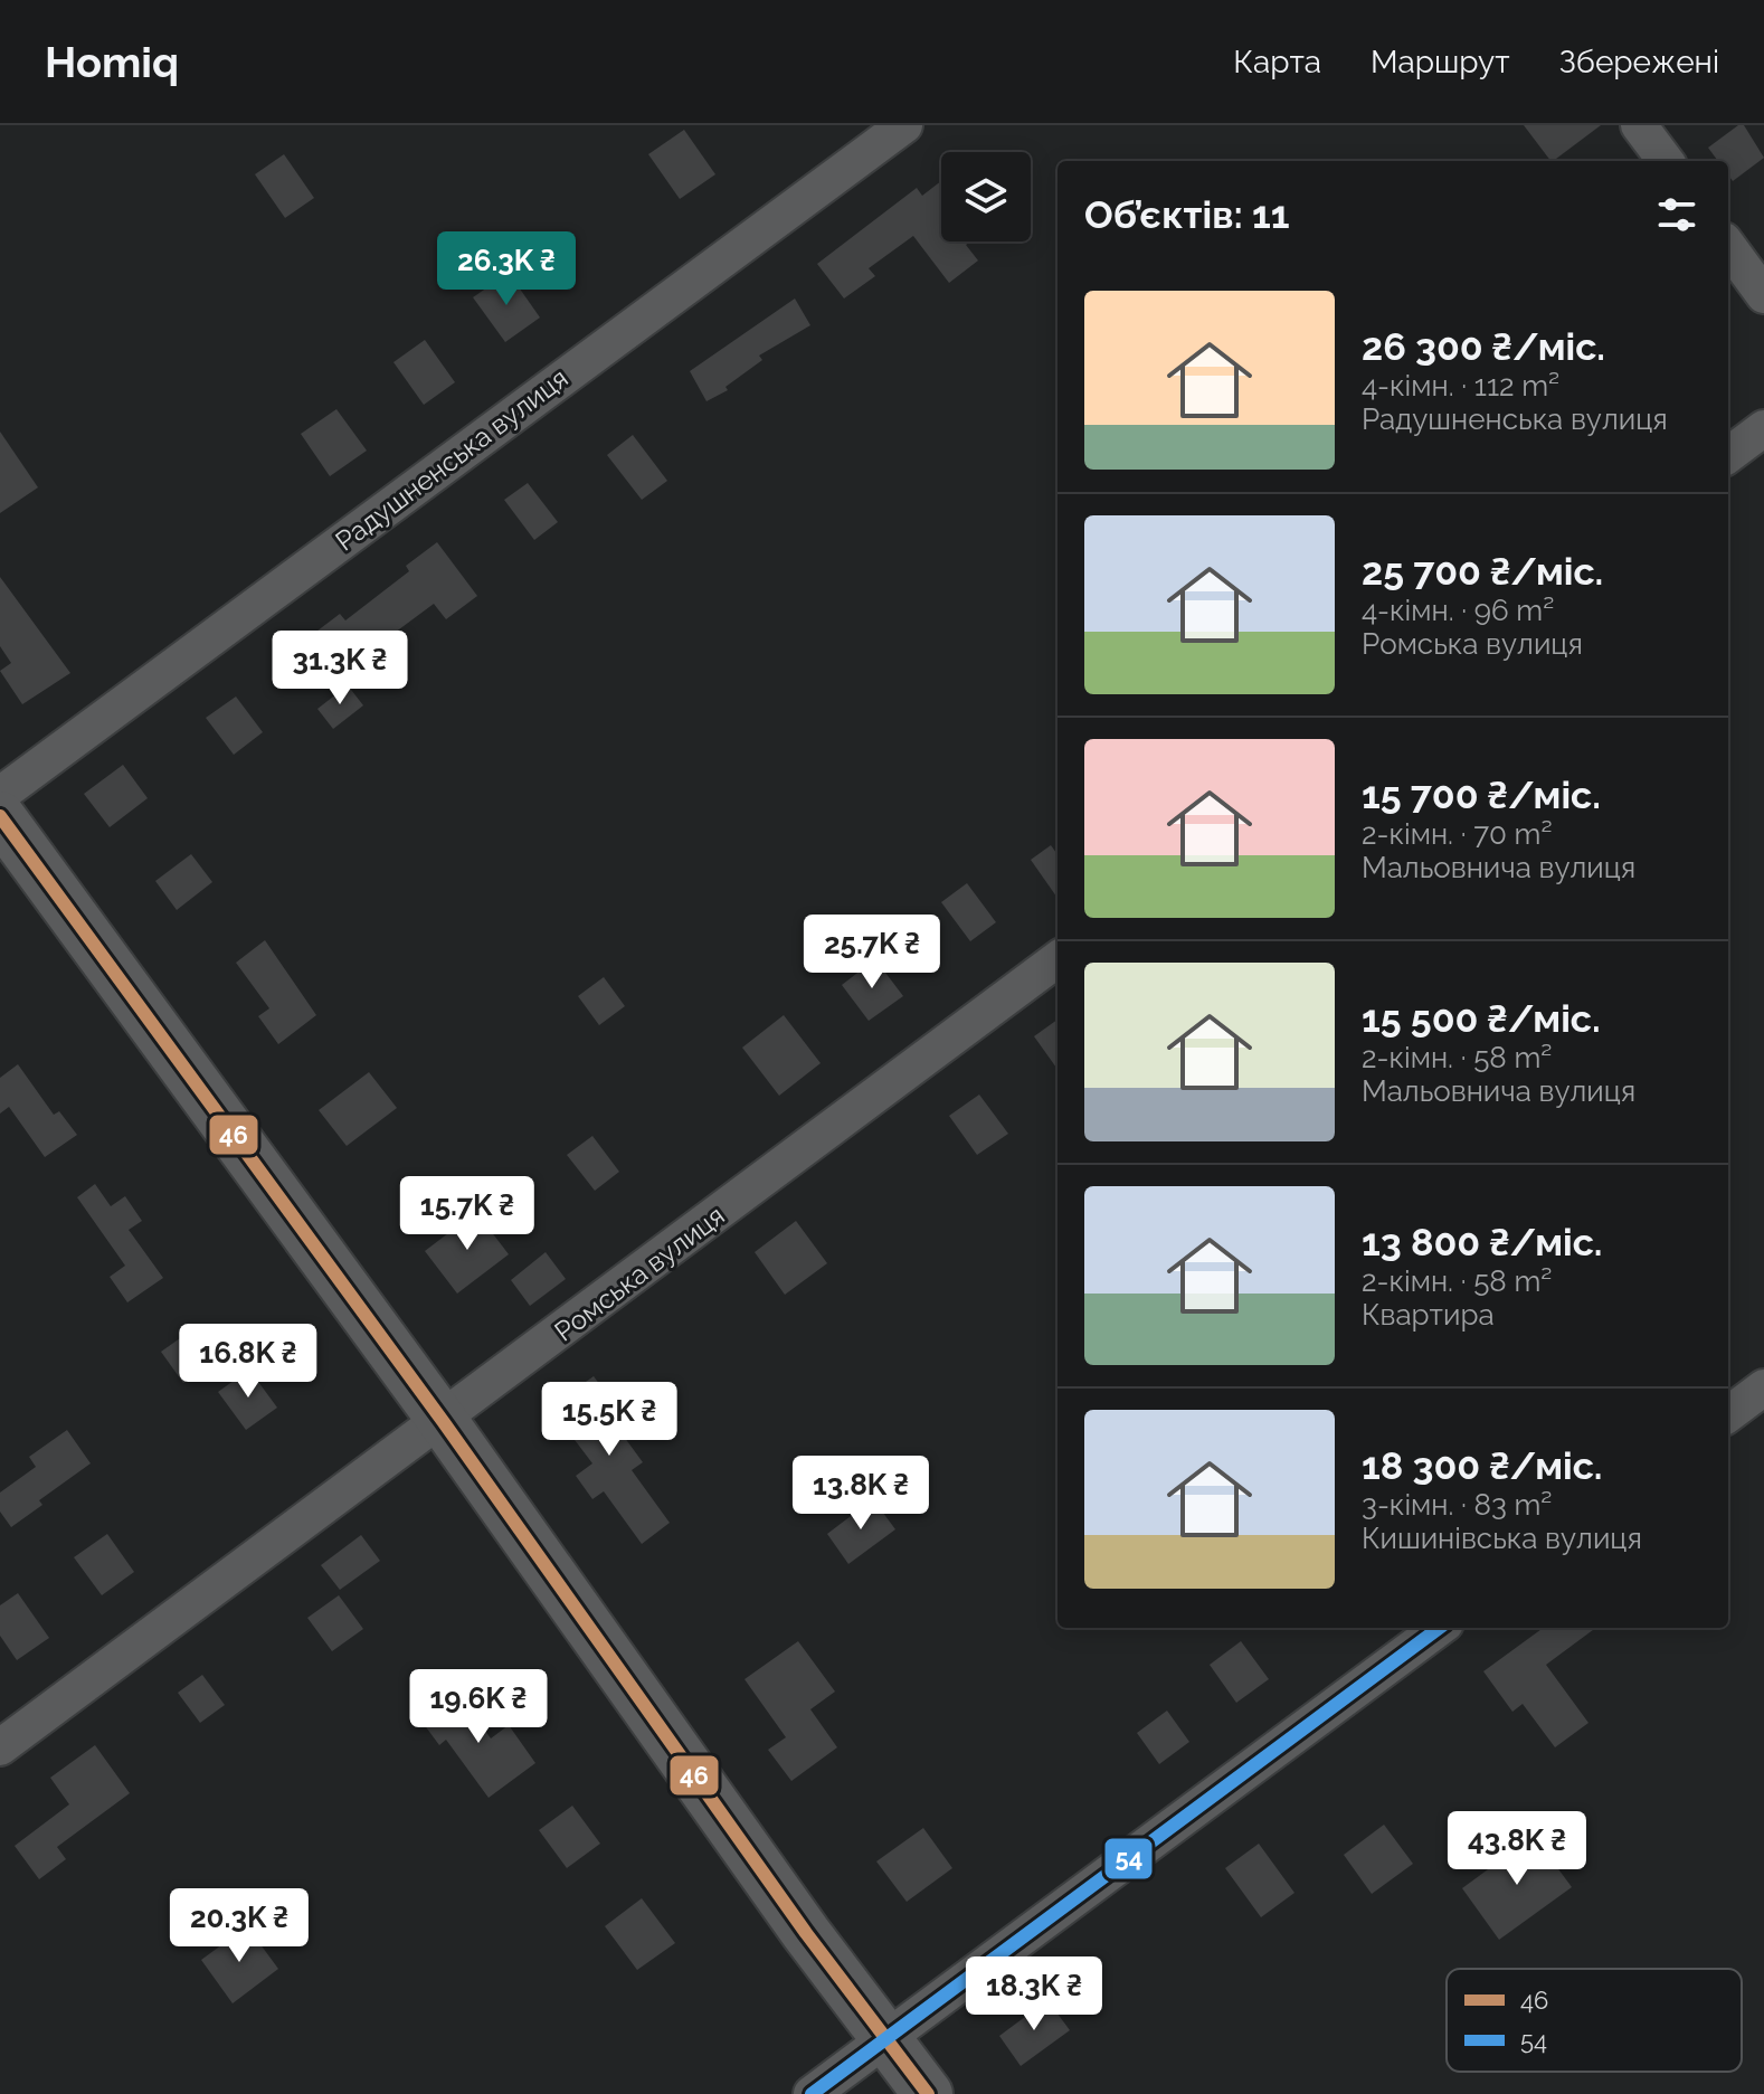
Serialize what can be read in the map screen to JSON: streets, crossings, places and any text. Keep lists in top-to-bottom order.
{
  "streets": {
    "street": ["Радушненська вулиця", "Ромська вулиця"]
  },
  "lines": ["transit line 46", "transit line 54"],
  "legend": ["46", "54"],
  "page": {
    "header": "Homiq",
    "nav": ["Карта", "Маршрут", "Збережені"],
    "heading": "Об’єктів: 11",
    "price": [
      "26.3K ₴",
      "31.3K ₴",
      "25.7K ₴",
      "15.7K ₴",
      "16.8K ₴",
      "15.5K ₴",
      "13.8K ₴",
      "19.6K ₴",
      "43.8K ₴",
      "20.3K ₴",
      "18.3K ₴"
    ],
    "list": [
      {
        "name": "26 300 ₴/міс.",
        "note": "4-кімн. · 112 m² · Радушненська вулиця"
      },
      {
        "name": "25 700 ₴/міс.",
        "note": "4-кімн. · 96 m² · Ромська вулиця"
      },
      {
        "name": "15 700 ₴/міс.",
        "note": "2-кімн. · 70 m² · Мальовнича вулиця"
      },
      {
        "name": "15 500 ₴/міс.",
        "note": "2-кімн. · 58 m² · Мальовнича вулиця"
      },
      {
        "name": "13 800 ₴/міс.",
        "note": "2-кімн. · 58 m² · Квартира"
      },
      {
        "name": "18 300 ₴/міс.",
        "note": "3-кімн. · 83 m² · Кишинівська вулиця"
      }
    ]
  }
}
